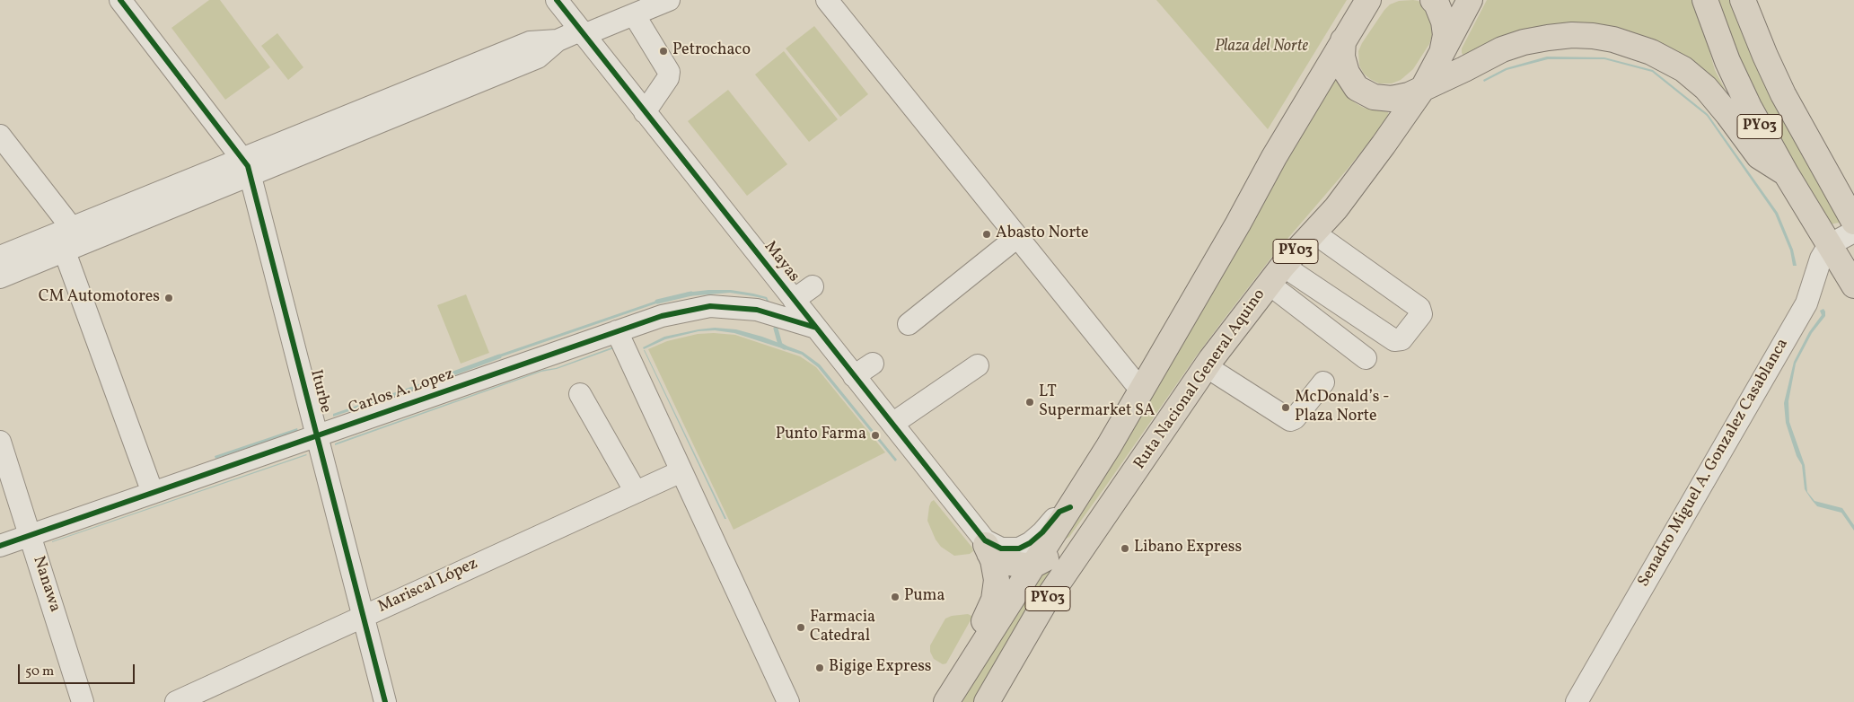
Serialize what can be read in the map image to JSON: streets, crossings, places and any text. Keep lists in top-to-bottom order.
{
  "streets": {
    "highway": ["PY03", "Ruta Nacional General Aquino"],
    "street": [
      "Mayas",
      "Iturbe",
      "Carlos A. Lopez",
      "Senadro Miguel A. Gonzalez Casablanca",
      "Nanawa",
      "Mariscal López"
    ]
  },
  "crossings": [
    ["PY03", "Senadro Miguel A. Gonzalez Casablanca"],
    ["Mayas", "Carlos A. Lopez"],
    ["Iturbe", "Carlos A. Lopez"],
    ["Iturbe", "Mariscal López"],
    ["Carlos A. Lopez", "Nanawa"]
  ],
  "parks": ["Plaza del Norte"],
  "places": [
    "Petrochaco",
    "Abasto Norte",
    "CM Automotores",
    "LT Supermarket SA",
    "McDonald’s - Plaza Norte",
    "Punto Farma",
    "Libano Express",
    "Puma",
    "Farmacia Catedral",
    "Bigige Express"
  ],
  "scale_bar": "50 m"
}
